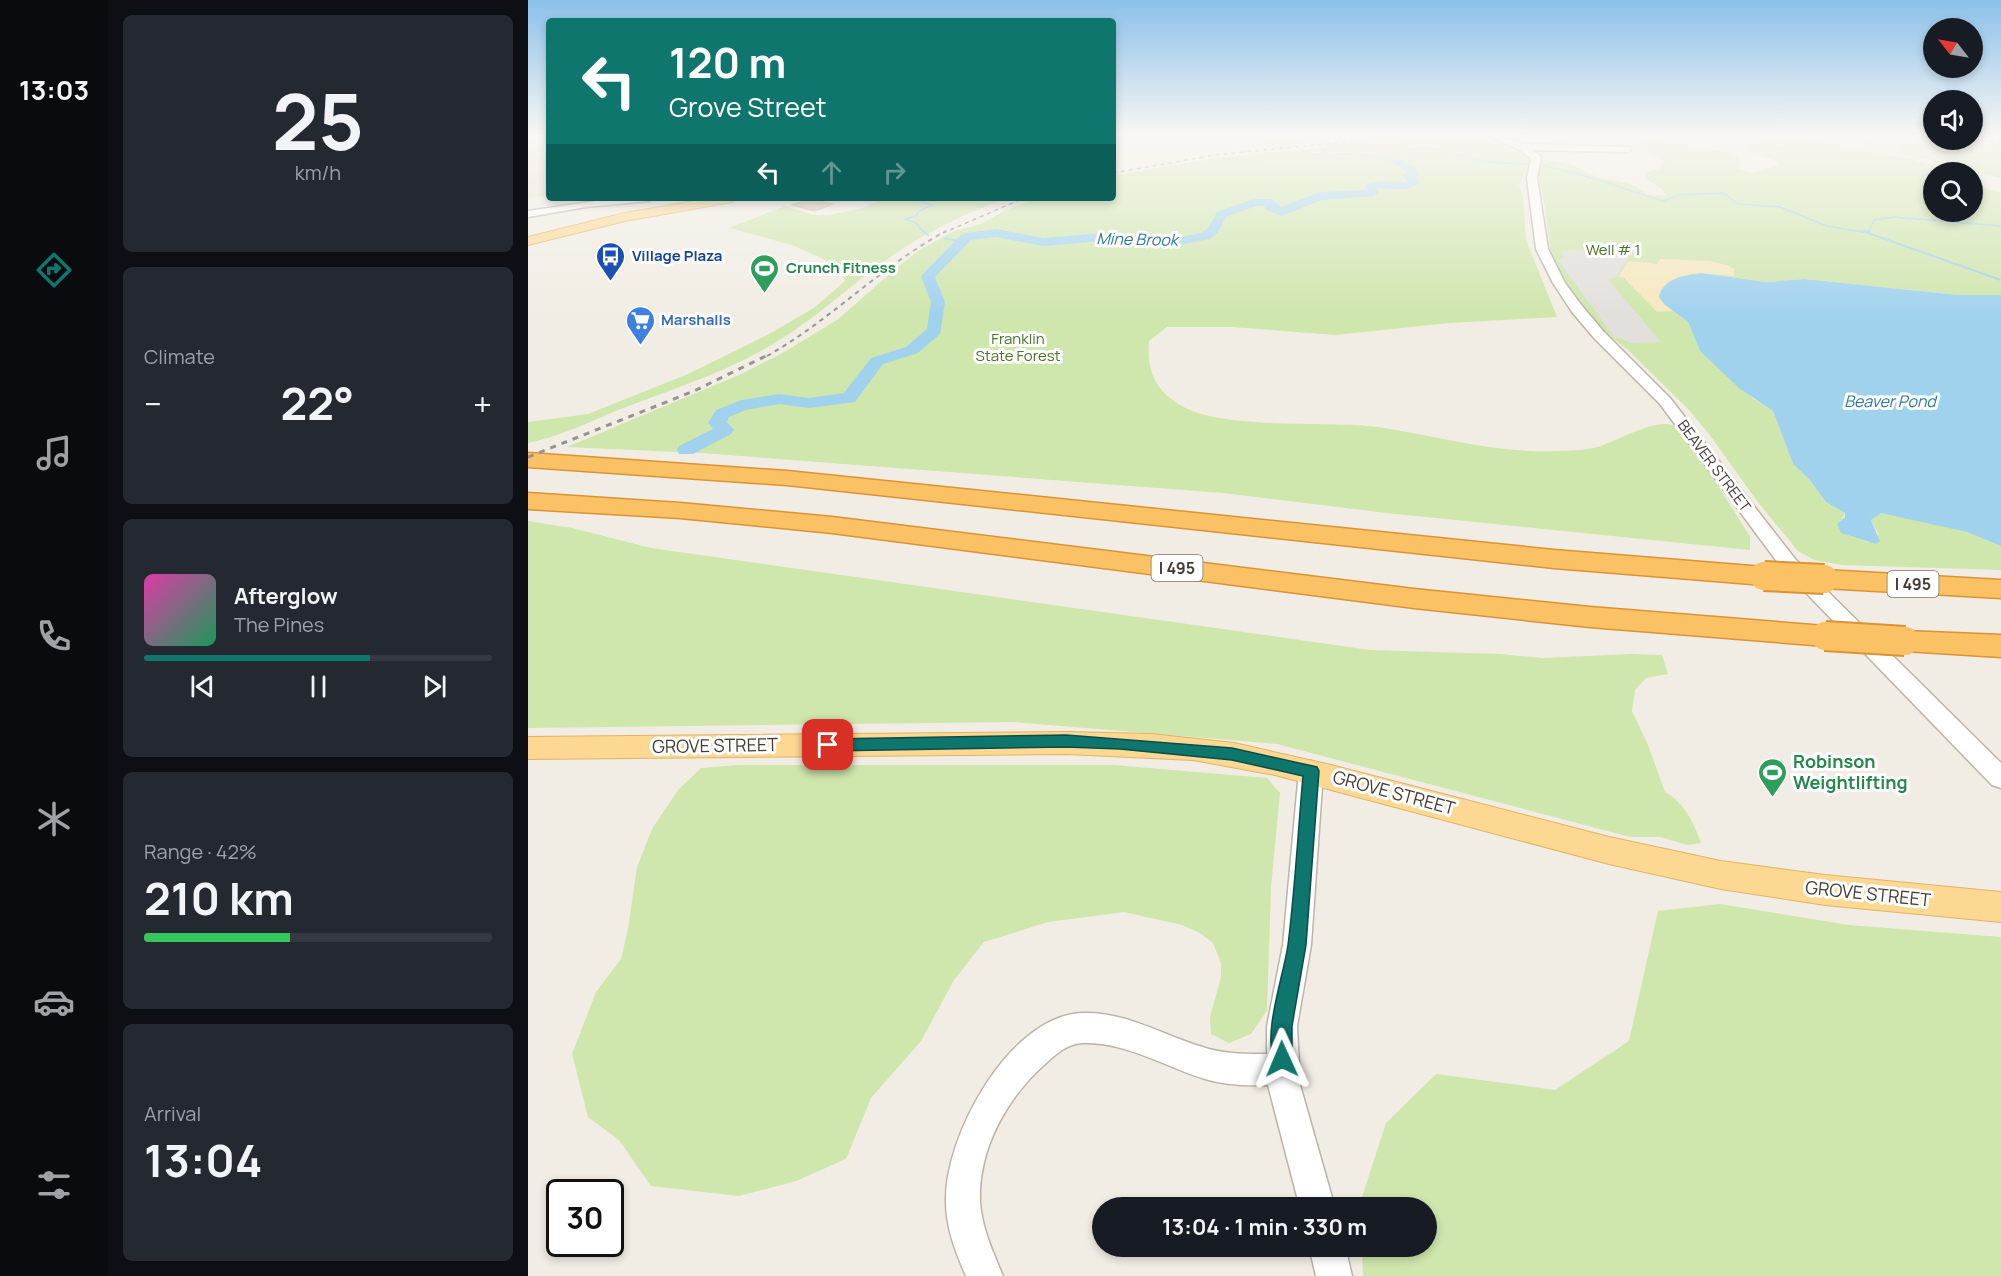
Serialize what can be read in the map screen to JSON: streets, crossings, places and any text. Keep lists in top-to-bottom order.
{
  "streets": {
    "highway": ["I 495"],
    "main road": ["GROVE STREET"],
    "street": ["BEAVER STREET"]
  },
  "water": ["Mine Brook", "Beaver Pond"],
  "parks": ["Well # 1", "Franklin State Forest"],
  "places": {
    "bus stop": ["Village Plaza"],
    "sports": ["Crunch Fitness", "Robinson Weightlifting"],
    "supermarket": ["Marshalls"]
  },
  "north": "top left",
  "page": {
    "tabs": "13:03",
    "tile": [
      ["25", "km/h"],
      "Climate",
      ["Range · 42%", "210 km"],
      ["Arrival", "13:04"]
    ],
    "turn": ["120 m", "Grove Street"],
    "heat": ["−", "22°", "+"],
    "song": ["Afterglow", "The Pines"],
    "limit": "30",
    "trip": "13:04 · 1 min · 330 m"
  }
}
